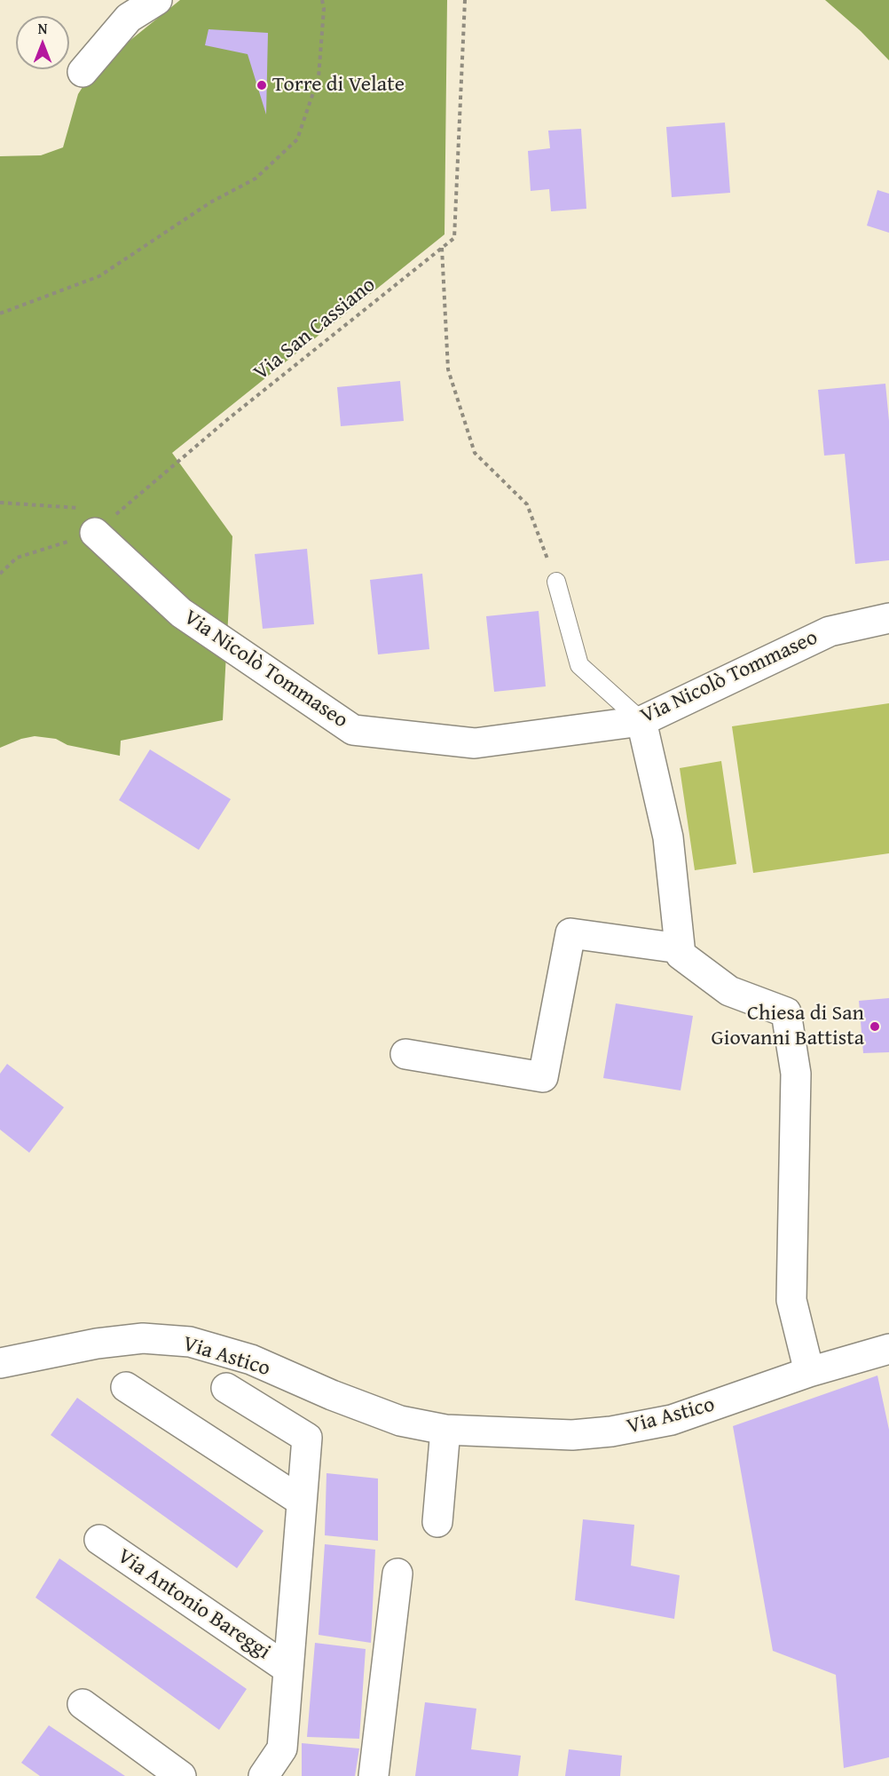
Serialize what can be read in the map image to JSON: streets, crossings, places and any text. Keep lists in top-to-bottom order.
{
  "streets": {
    "street": ["Via Nicolò Tommaseo", "Via Astico", "Via Antonio Bareggi"],
    "path": ["Via San Cassiano"]
  },
  "crossings": [
    ["Via San Cassiano", "Via Nicolò Tommaseo"]
  ],
  "places": ["Torre di Velate", "Chiesa di San Giovanni Battista"],
  "north": "top"
}
